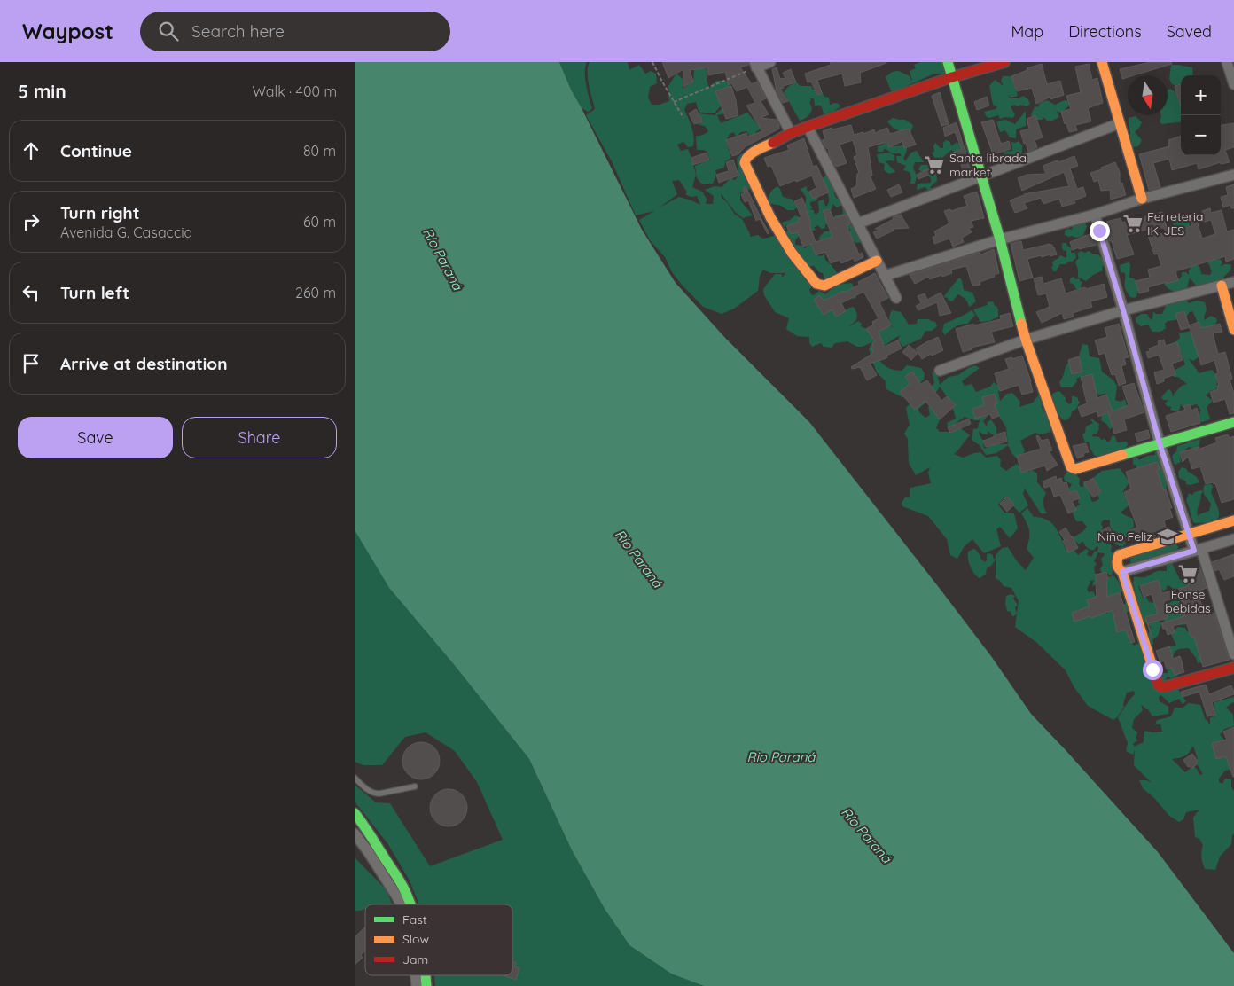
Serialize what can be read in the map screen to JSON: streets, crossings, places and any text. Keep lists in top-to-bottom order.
{
  "water": ["Río Paraná", "Rio Paraná"],
  "places": {
    "supermarket": ["Santa librada market", "Ferreteria IK-JES", "Fonse bebidas"],
    "school or university": ["Niño Feliz"]
  },
  "legend": ["Fast", "Slow", "Jam"],
  "north": "bottom",
  "page": {
    "header": "Waypost",
    "search": "Search here",
    "nav": ["Map", "Directions", "Saved"],
    "heading": ["5 min", "Walk · 400 m"],
    "map_buttons": ["+", "−"],
    "list": [
      ["Continue", "80 m"],
      ["Turn right", "Avenida G. Casaccia", "60 m"],
      ["Turn left", "260 m"],
      "Arrive at destination"
    ],
    "buttons": ["Save", "Share"]
  }
}
